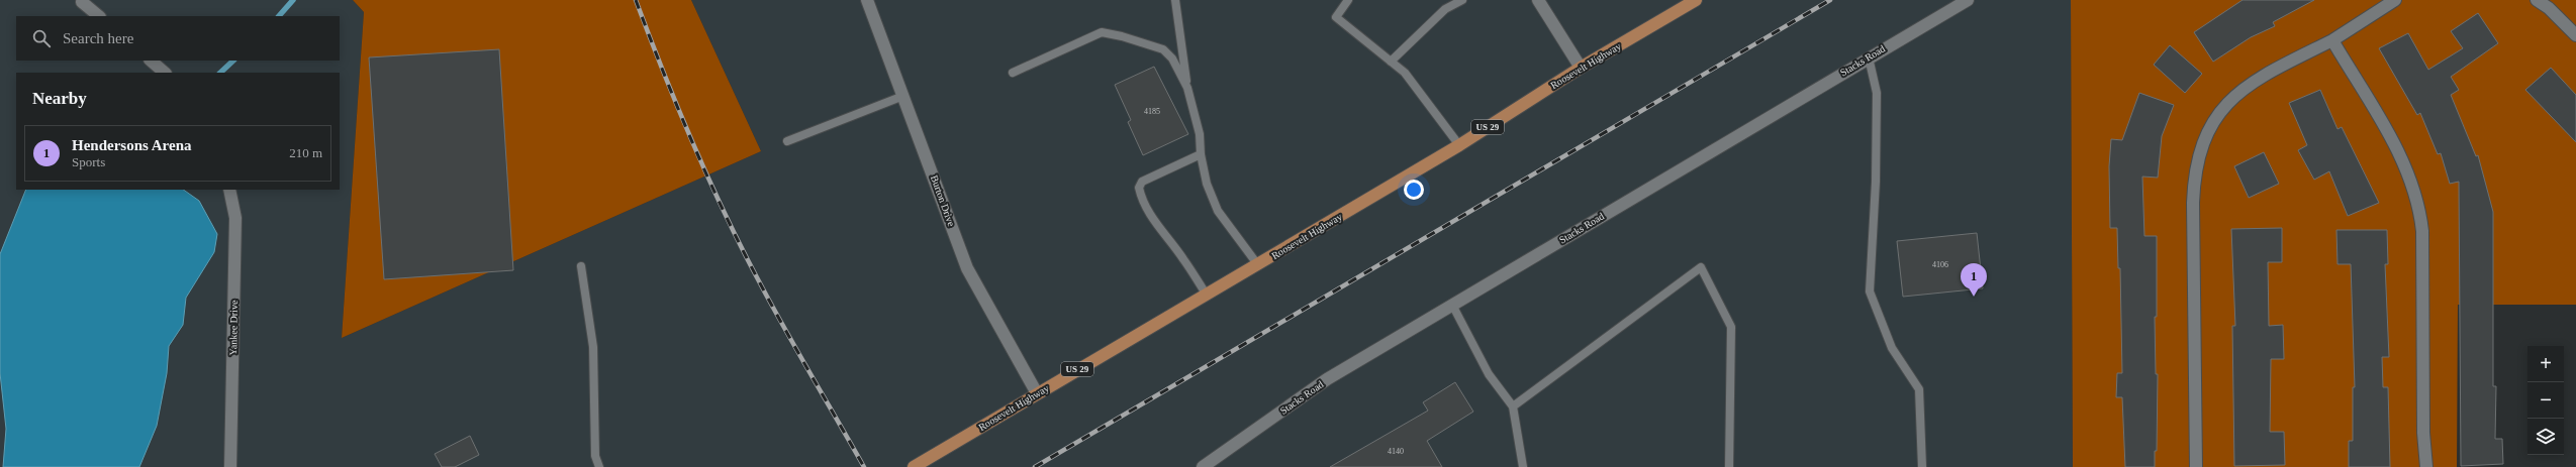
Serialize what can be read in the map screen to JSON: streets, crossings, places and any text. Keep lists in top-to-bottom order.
{
  "streets": {
    "main road": ["Roosevelt Highway", "US 29"],
    "street": ["Stacks Road", "Burton Drive", "Yankee Drive"]
  },
  "crossings": [
    ["Roosevelt Highway", "Burton Drive"]
  ],
  "house_numbers": ["4185", "4106", "4140"],
  "page": {
    "search": "Search here",
    "heading": "Nearby",
    "list": [
      {
        "mark": "1",
        "name": "Hendersons Arena",
        "note": "Sports",
        "value": "210 m"
      }
    ],
    "pins": "1",
    "map_buttons": ["+", "−"]
  }
}
